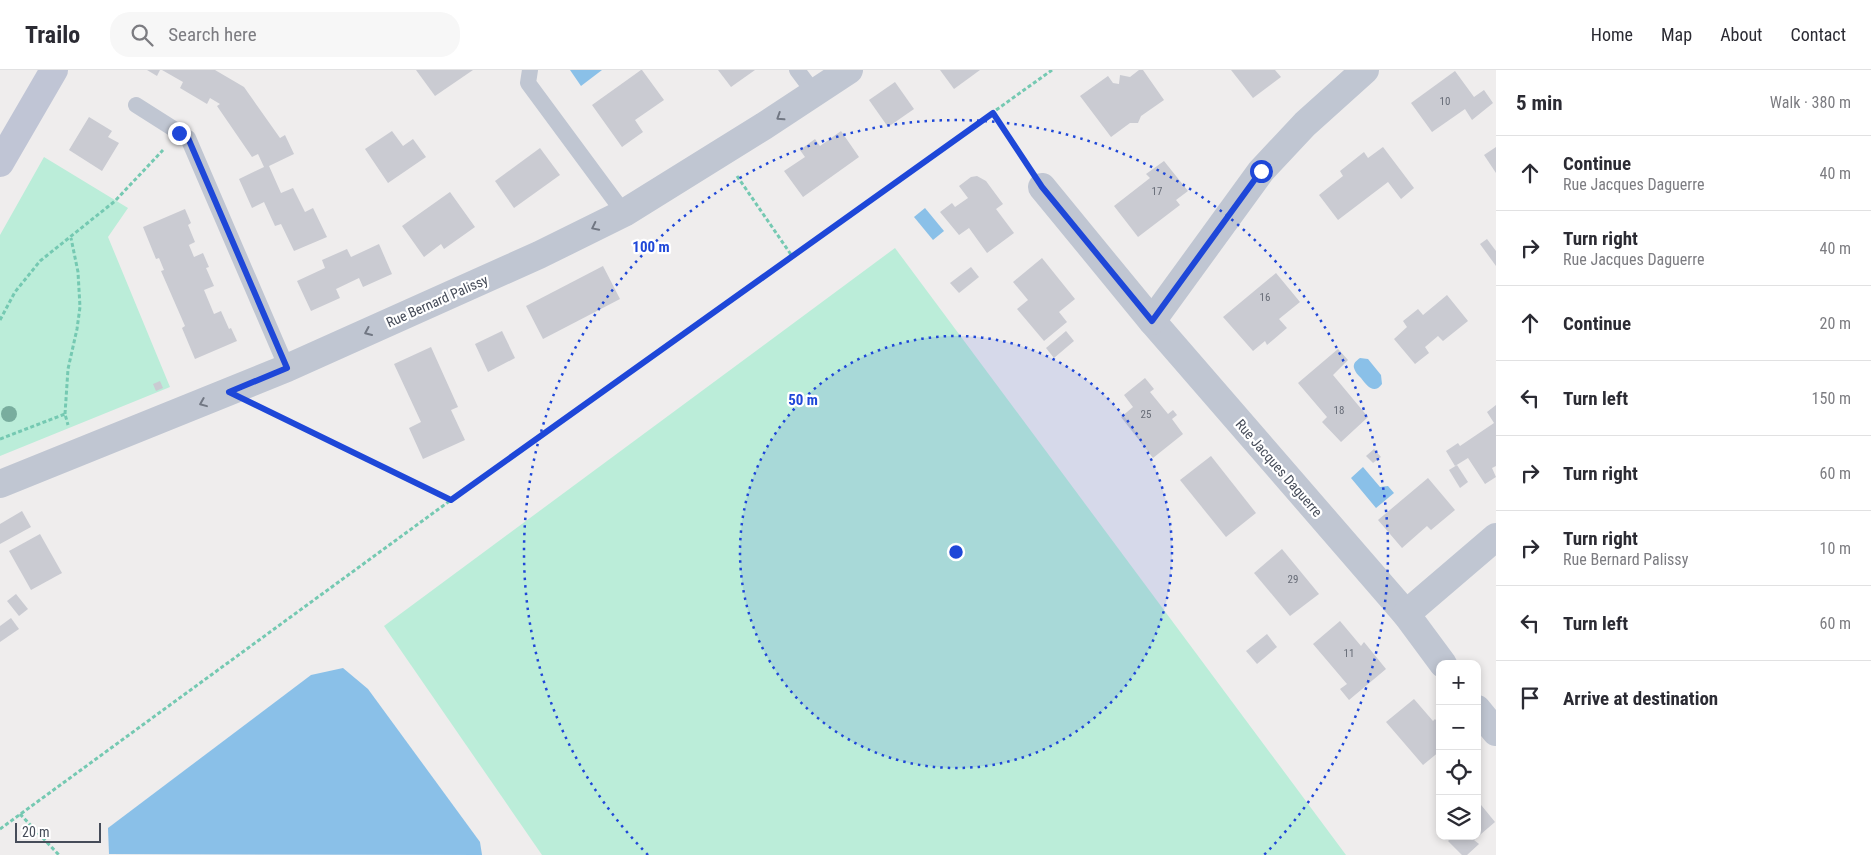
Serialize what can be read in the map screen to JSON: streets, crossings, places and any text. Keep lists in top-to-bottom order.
{
  "streets": {
    "street": ["Rue Bernard Palissy", "Rue Jacques Daguerre"]
  },
  "one_way": ["Rue Bernard Palissy"],
  "house_numbers": [
    "10",
    "17",
    "16",
    "18",
    "25",
    "29",
    "11"
  ],
  "scale_bar": "20 m",
  "page": {
    "header": "Trailo",
    "search": "Search here",
    "nav": [
      "Home",
      "Map",
      "About",
      "Contact"
    ],
    "heading": ["5 min", "Walk · 380 m"],
    "list": [
      ["Continue", "Rue Jacques Daguerre", "40 m"],
      ["Turn right", "Rue Jacques Daguerre", "40 m"],
      ["Continue", "20 m"],
      ["Turn left", "150 m"],
      ["Turn right", "60 m"],
      ["Turn right", "Rue Bernard Palissy", "10 m"],
      ["Turn left", "60 m"],
      "Arrive at destination"
    ],
    "map_buttons": ["+", "−"],
    "scale": "20 m"
  },
  "rings": ["100 m", "50 m"]
}
